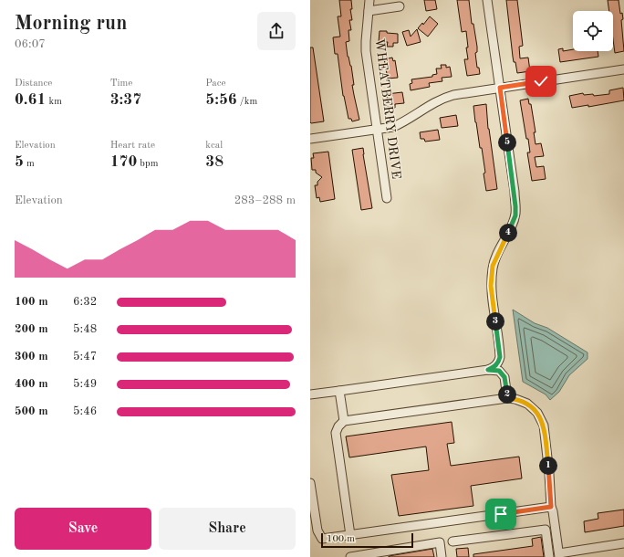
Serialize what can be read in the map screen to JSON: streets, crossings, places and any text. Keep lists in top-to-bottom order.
{
  "streets": {
    "street": ["WHEATBERRY DRIVE"]
  },
  "scale_bar": "100 m",
  "page": {
    "heading": ["Morning run", "06:07"],
    "stats": [
      ["Distance", "0.61 km"],
      ["Time", "3:37"],
      ["Pace", "5:56 /km"],
      ["Elevation", "5 m"],
      ["Heart rate", "170 bpm"],
      ["kcal", "38"]
    ],
    "pins": [
      "5",
      "4",
      "3",
      "2",
      "1"
    ],
    "chart": ["Elevation", "283–288 m"],
    "list": [
      {
        "name": "100 m",
        "note": "6:32"
      },
      {
        "name": "200 m",
        "note": "5:48"
      },
      {
        "name": "300 m",
        "note": "5:47"
      },
      {
        "name": "400 m",
        "note": "5:49"
      },
      {
        "name": "500 m",
        "note": "5:46"
      }
    ],
    "buttons": ["Save", "Share"],
    "scale": "100 m"
  }
}
